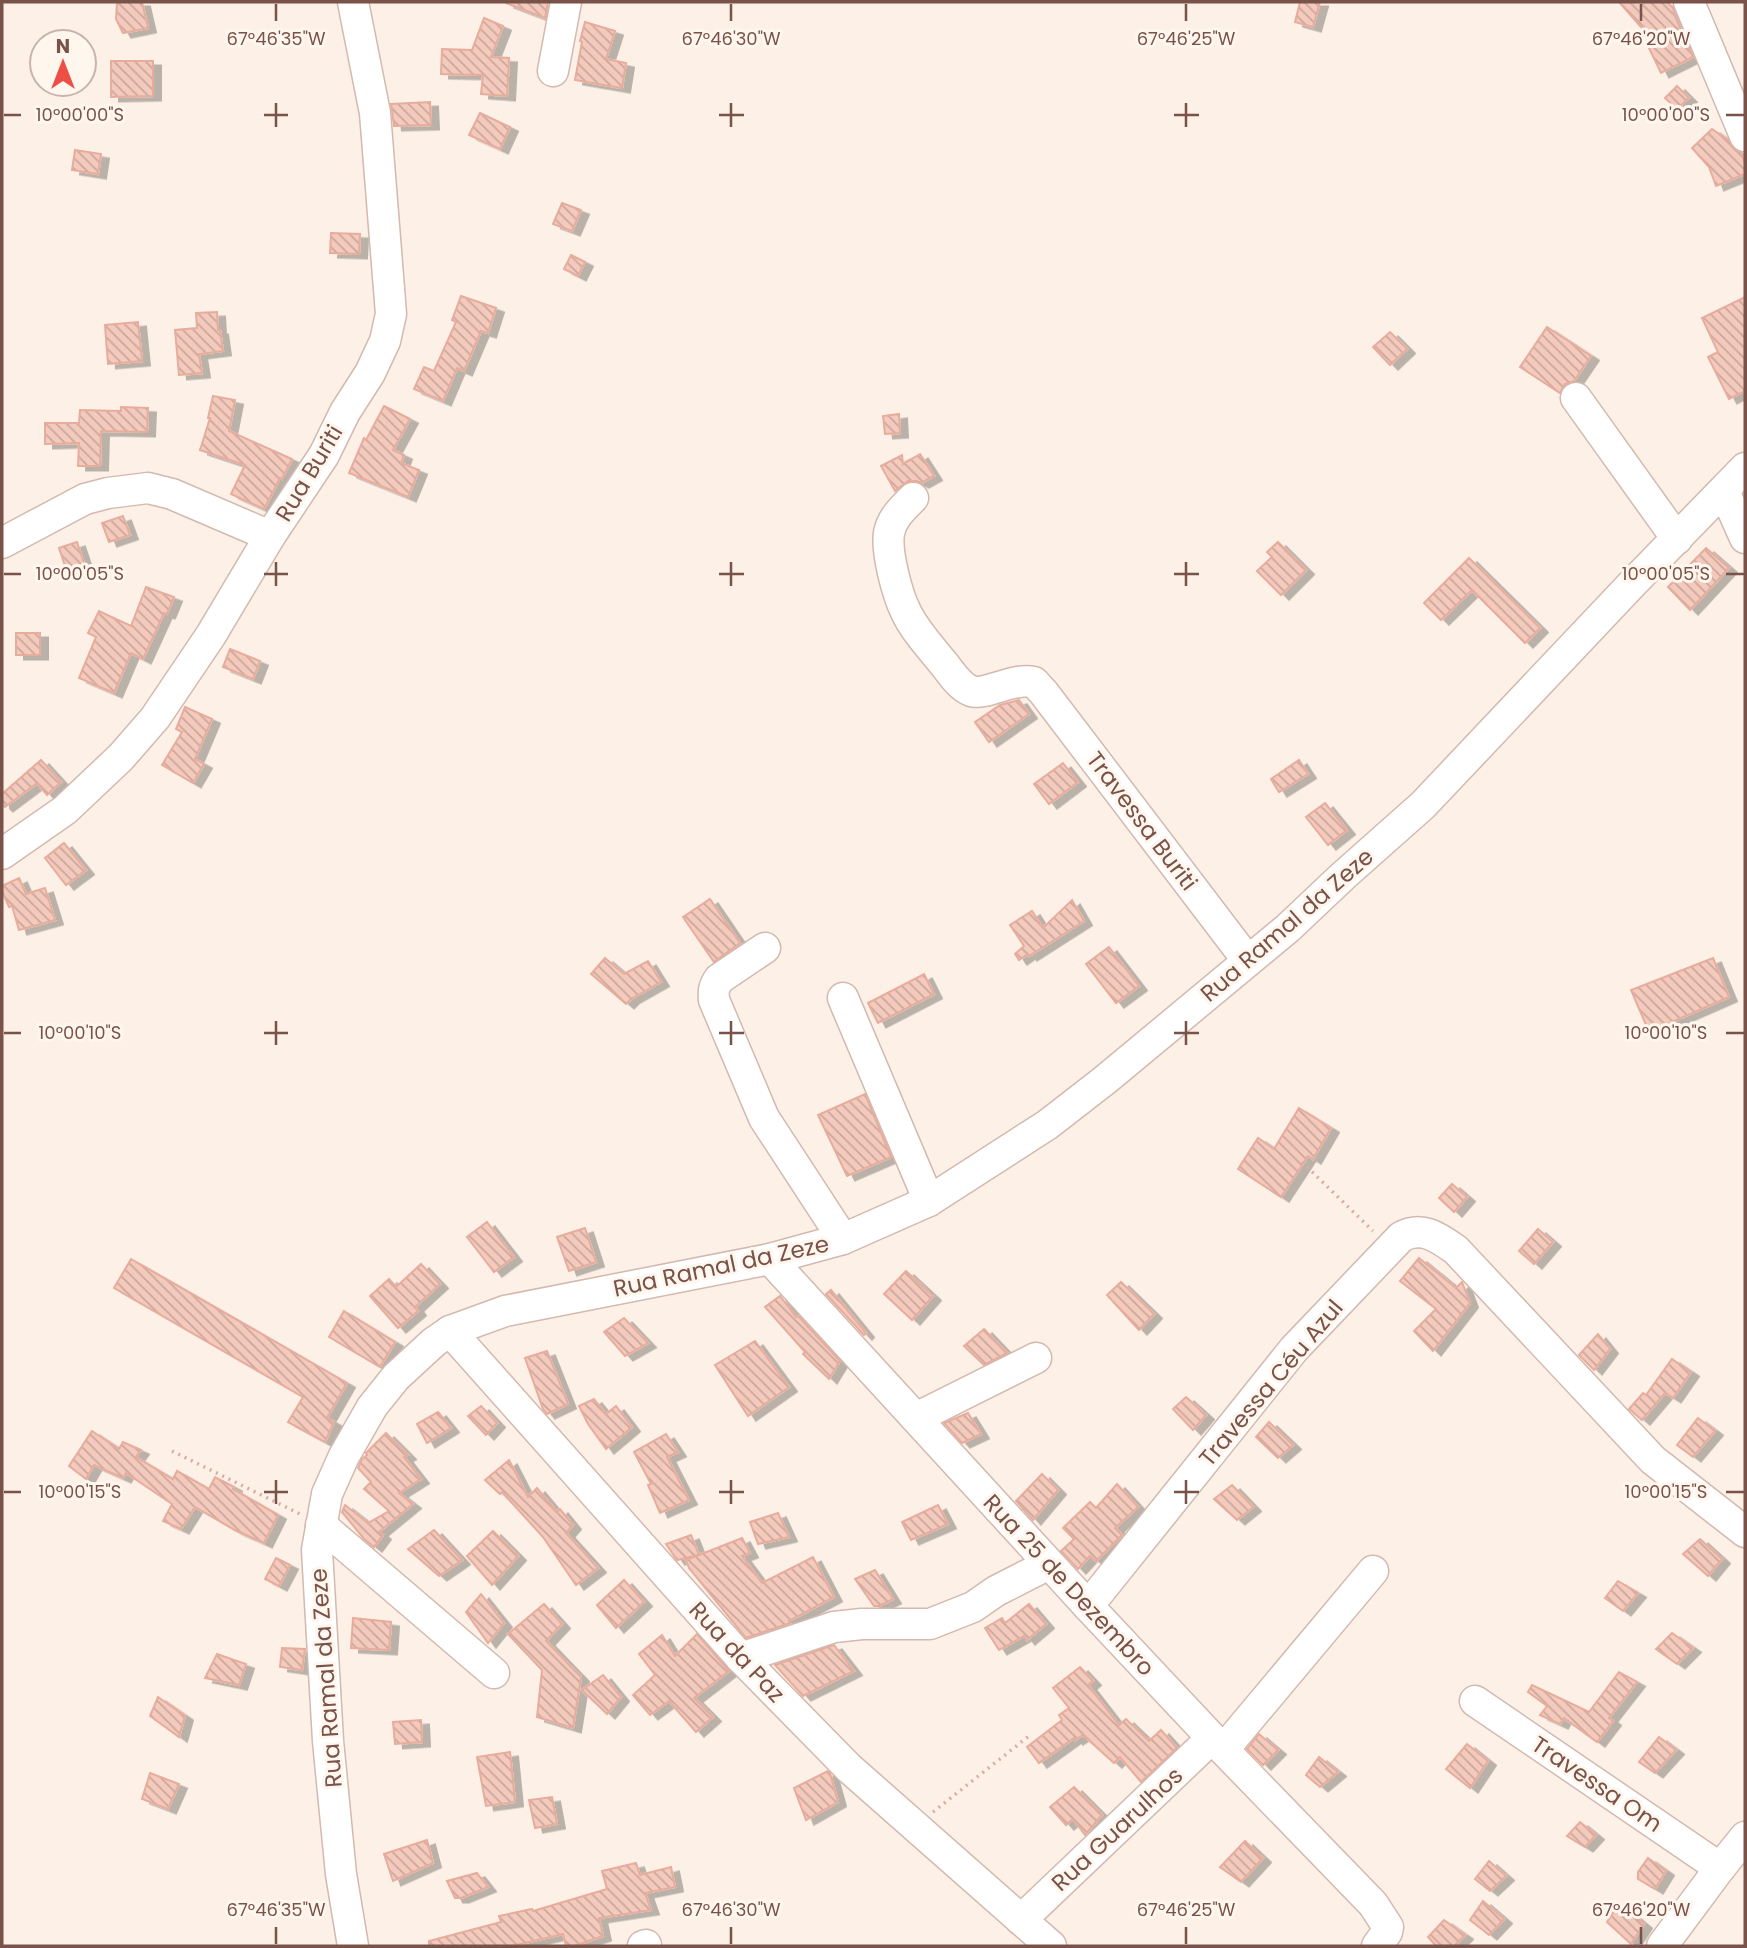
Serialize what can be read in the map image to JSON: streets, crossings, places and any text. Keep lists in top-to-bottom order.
{
  "streets": {
    "street": [
      "Rua Buriti",
      "Travessa Buriti",
      "Rua Ramal da Zeze",
      "Travessa Céu Azul",
      "Rua 25 de Dezembro",
      "Rua da Paz",
      "Travessa Om",
      "Rua Guarulhos"
    ]
  },
  "crossings": [
    ["Travessa Buriti", "Rua Ramal da Zeze"],
    ["Rua Ramal da Zeze", "Rua 25 de Dezembro"],
    ["Rua Ramal da Zeze", "Rua da Paz"],
    ["Travessa Céu Azul", "Rua 25 de Dezembro"],
    ["Rua 25 de Dezembro", "Rua Guarulhos"],
    ["Rua da Paz", "Rua Guarulhos"]
  ],
  "north": "top",
  "coordinates": [
    "67°46'35\"W",
    "67°46'30\"W",
    "67°46'25\"W",
    "67°46'20\"W",
    "10°00'00\"S",
    "10°00'05\"S",
    "10°00'10\"S",
    "10°00'15\"S"
  ]
}
